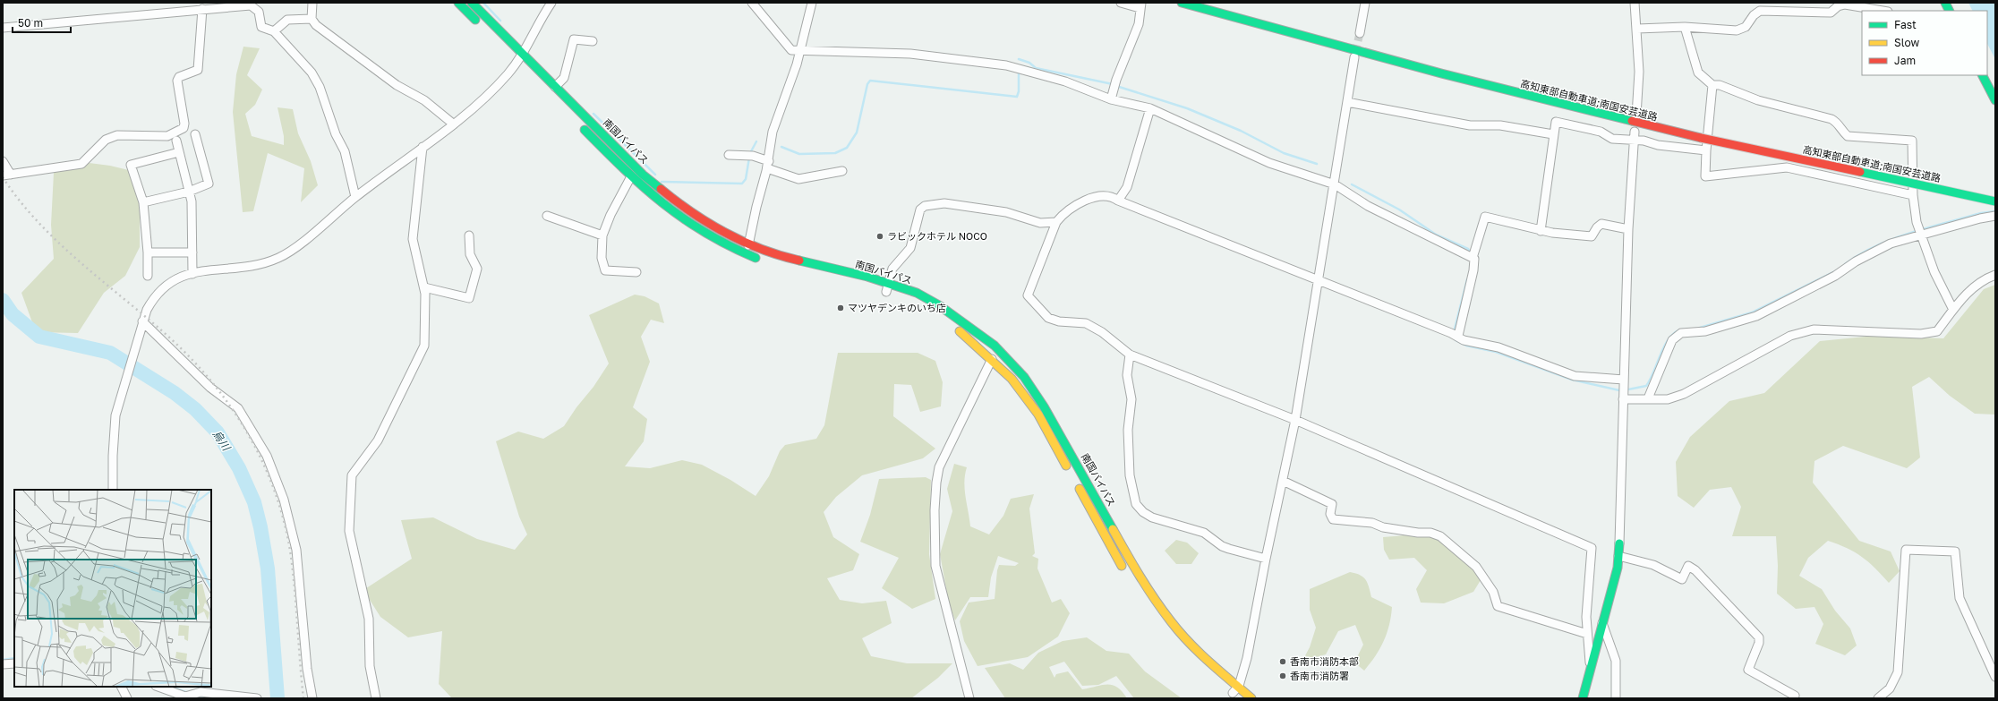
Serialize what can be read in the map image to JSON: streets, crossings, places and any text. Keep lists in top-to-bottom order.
{
  "streets": {
    "main road": ["高知東部自動車道;南国安芸道路", "南国バイパス"]
  },
  "water": ["烏川"],
  "places": [
    "ラビックホテル NOCO",
    "マツヤデンキのいち店",
    "香南市消防本部",
    "香南市消防署"
  ],
  "legend": ["Fast", "Slow", "Jam"],
  "scale_bar": "50 m"
}
